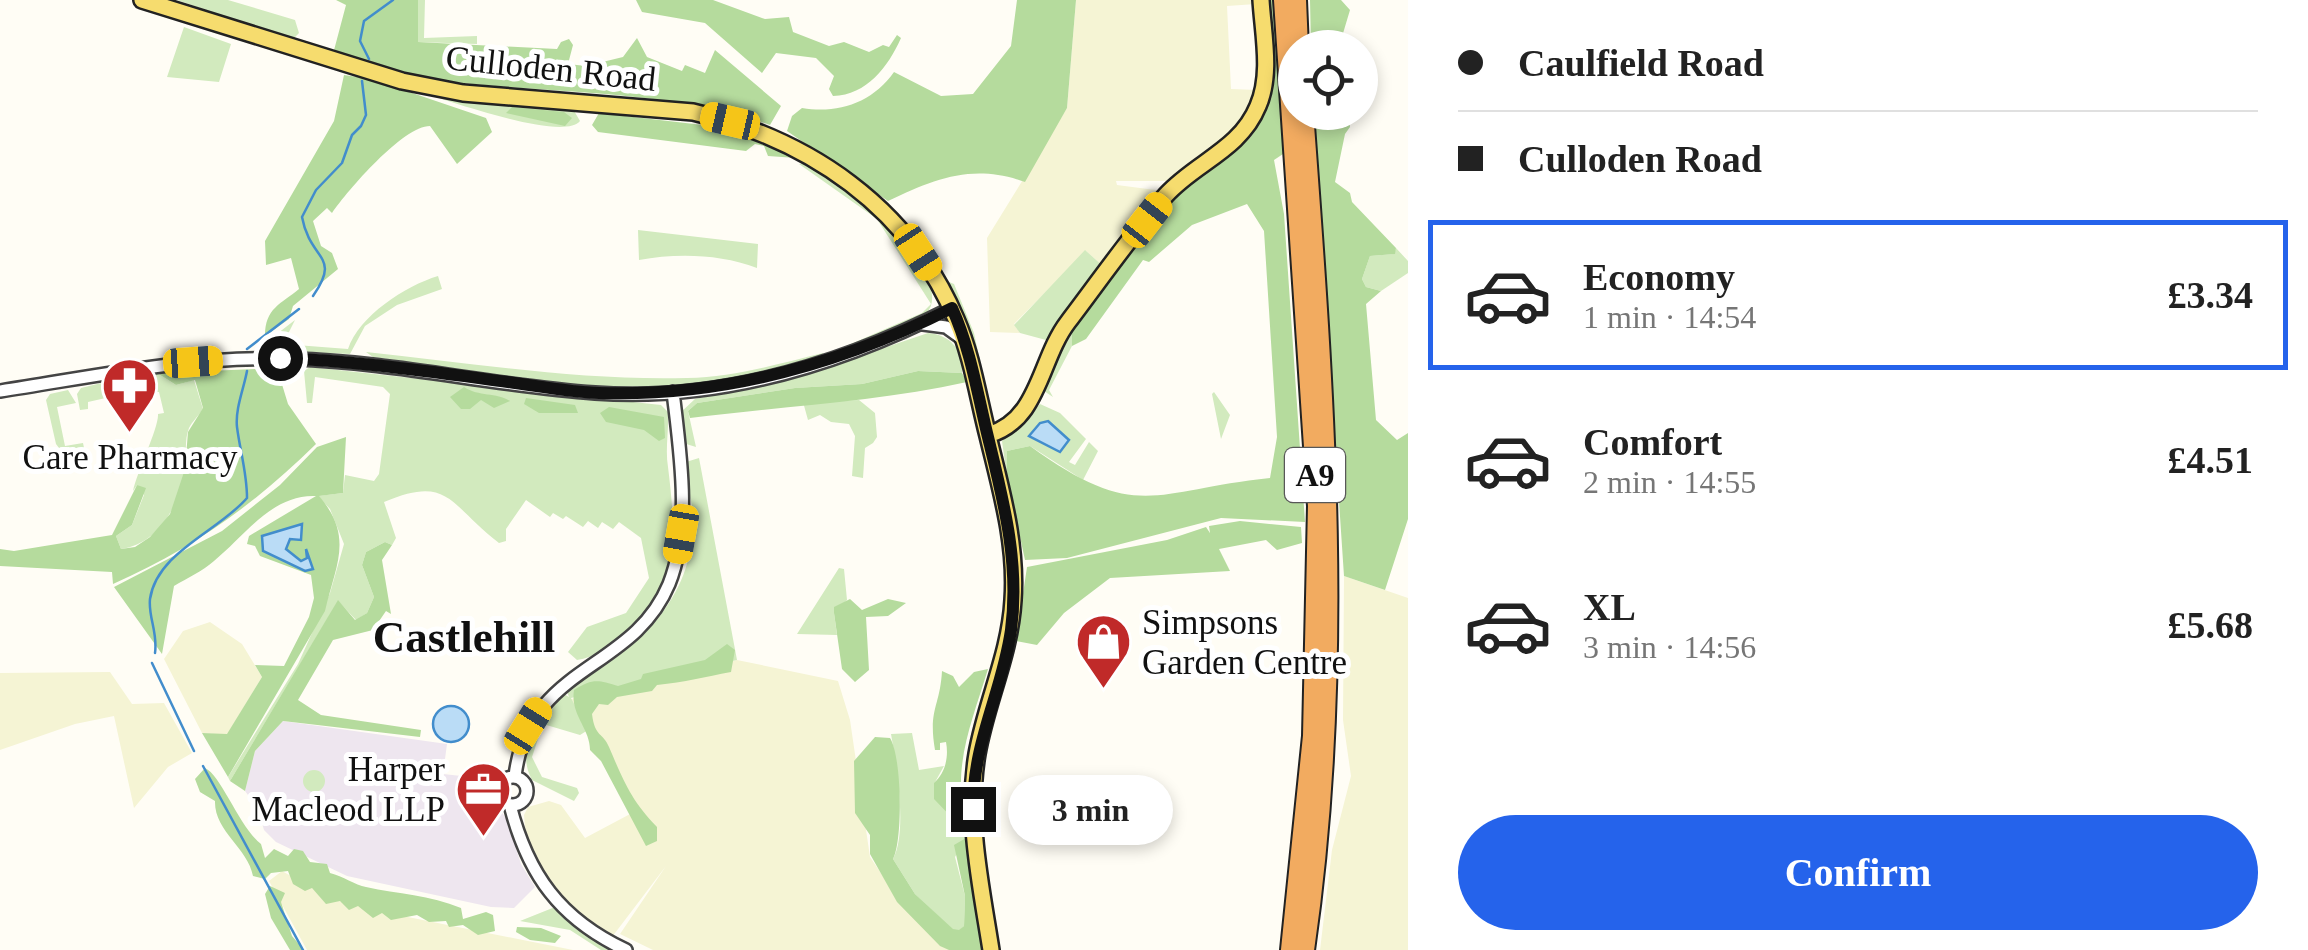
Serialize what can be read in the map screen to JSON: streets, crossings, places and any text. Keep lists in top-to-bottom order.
{
  "streets": {
    "highway": ["A9"],
    "main road": ["Culloden Road"]
  },
  "districts": ["Castlehill"],
  "places": {
    "pharmacy": ["Care Pharmacy"],
    "shop": ["Simpsons Garden Centre"],
    "office": ["Harper Macleod LLP"]
  },
  "page": {
    "banner": ["Caulfield Road", "Culloden Road"],
    "list": [
      {
        "name": "Economy",
        "note": "1 min · 14:54",
        "value": "£3.34"
      },
      {
        "name": "Comfort",
        "note": "2 min · 14:55",
        "value": "£4.51"
      },
      {
        "name": "XL",
        "note": "3 min · 14:56",
        "value": "£5.68"
      }
    ],
    "bubble": "3 min",
    "buttons": "Confirm"
  }
}
